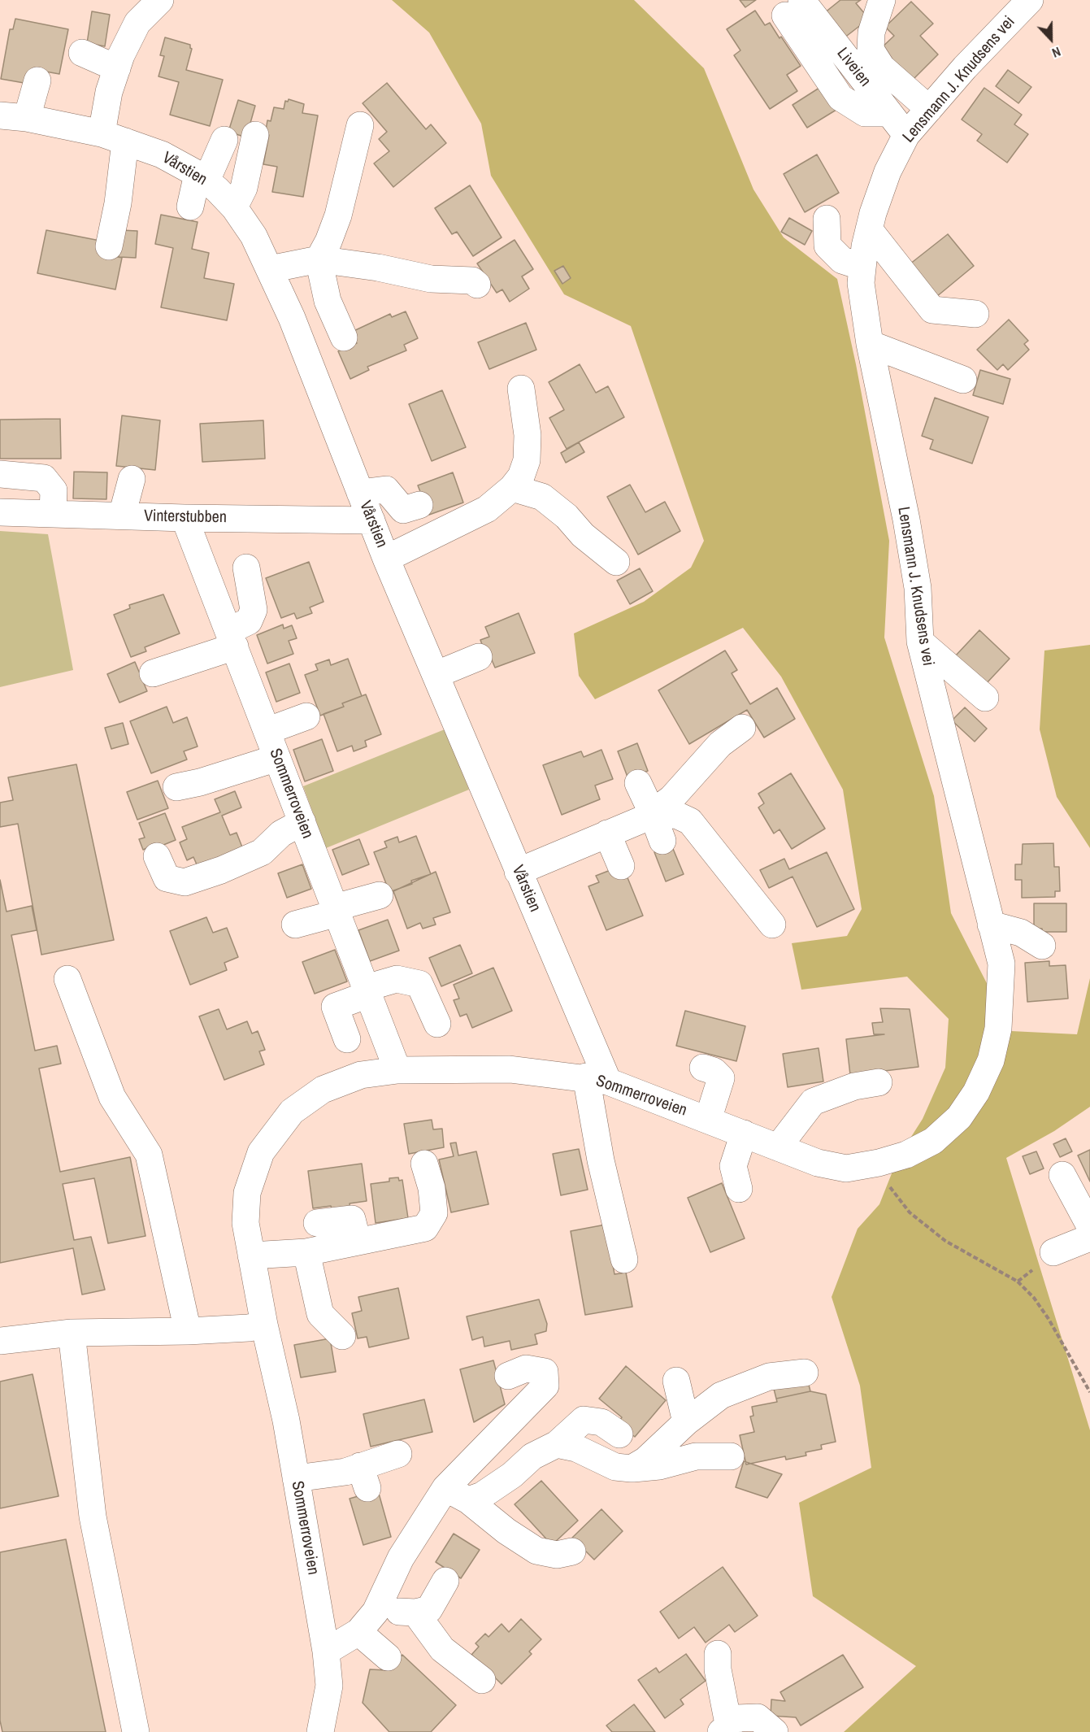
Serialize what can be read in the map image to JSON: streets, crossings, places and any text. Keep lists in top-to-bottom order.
{
  "streets": {
    "street": [
      "Liveien",
      "Lensmann J. Knudsens vei",
      "Vårstien",
      "Vinterstubben",
      "Sommerroveien"
    ]
  },
  "crossings": [
    ["Liveien", "Lensmann J. Knudsens vei"],
    ["Lensmann J. Knudsens vei", "Sommerroveien"],
    ["Vårstien", "Vinterstubben"],
    ["Vårstien", "Sommerroveien"],
    ["Vinterstubben", "Sommerroveien"]
  ],
  "north": "bottom"
}
